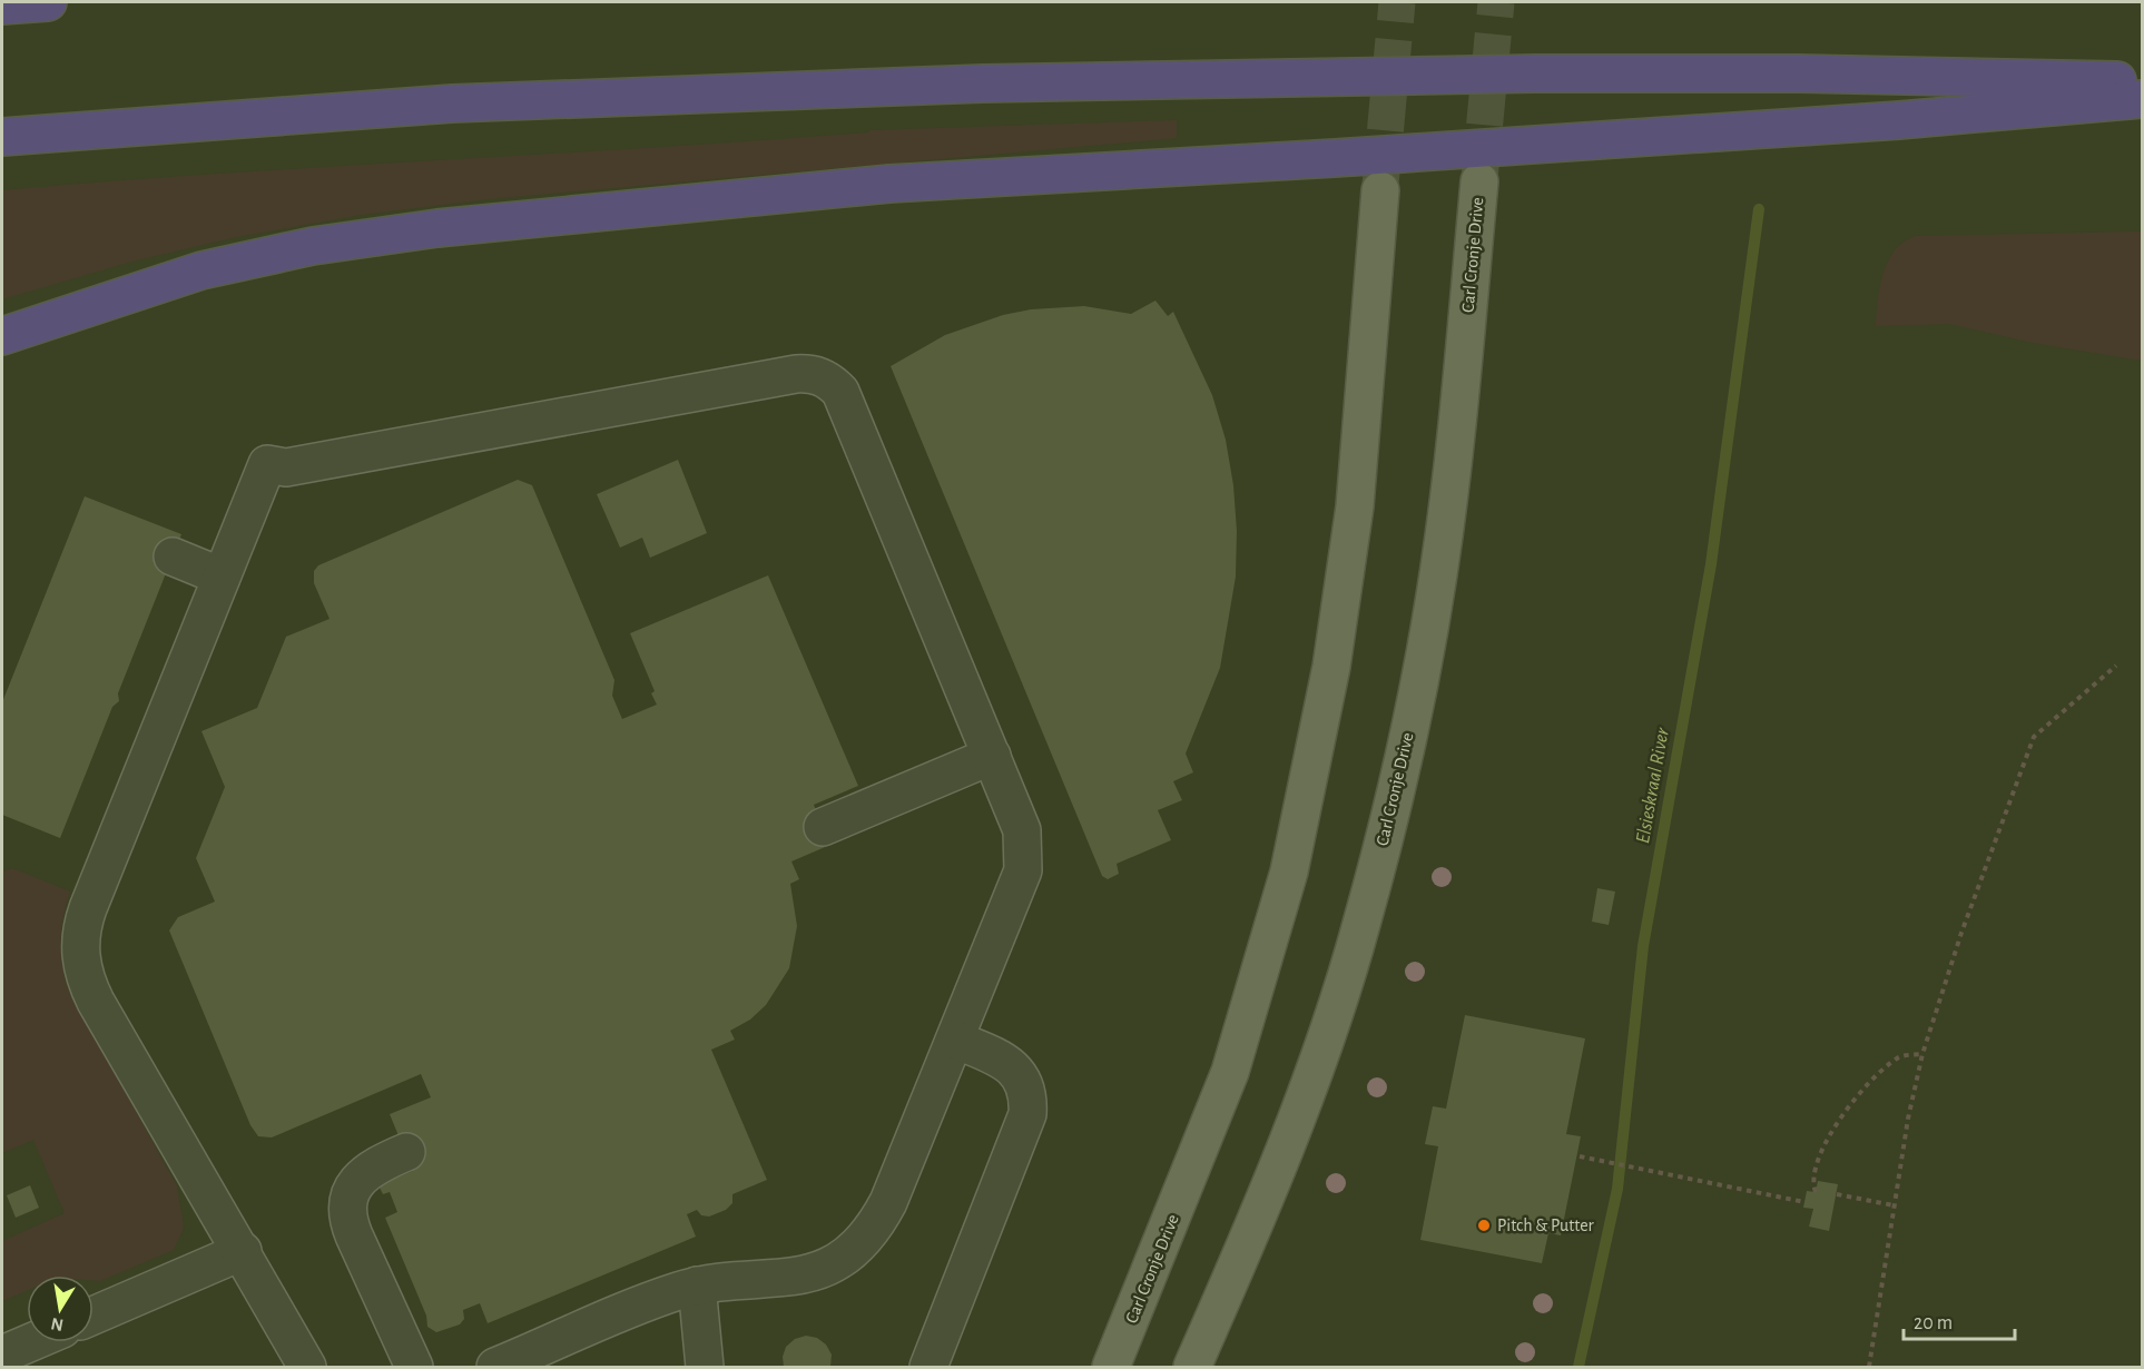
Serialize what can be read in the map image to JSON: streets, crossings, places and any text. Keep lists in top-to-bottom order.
{
  "streets": {
    "main road": ["Carl Cronje Drive"]
  },
  "water": ["Elsieskraal River"],
  "places": ["Pitch & Putter"],
  "scale_bar": "20 m",
  "north": "bottom"
}
